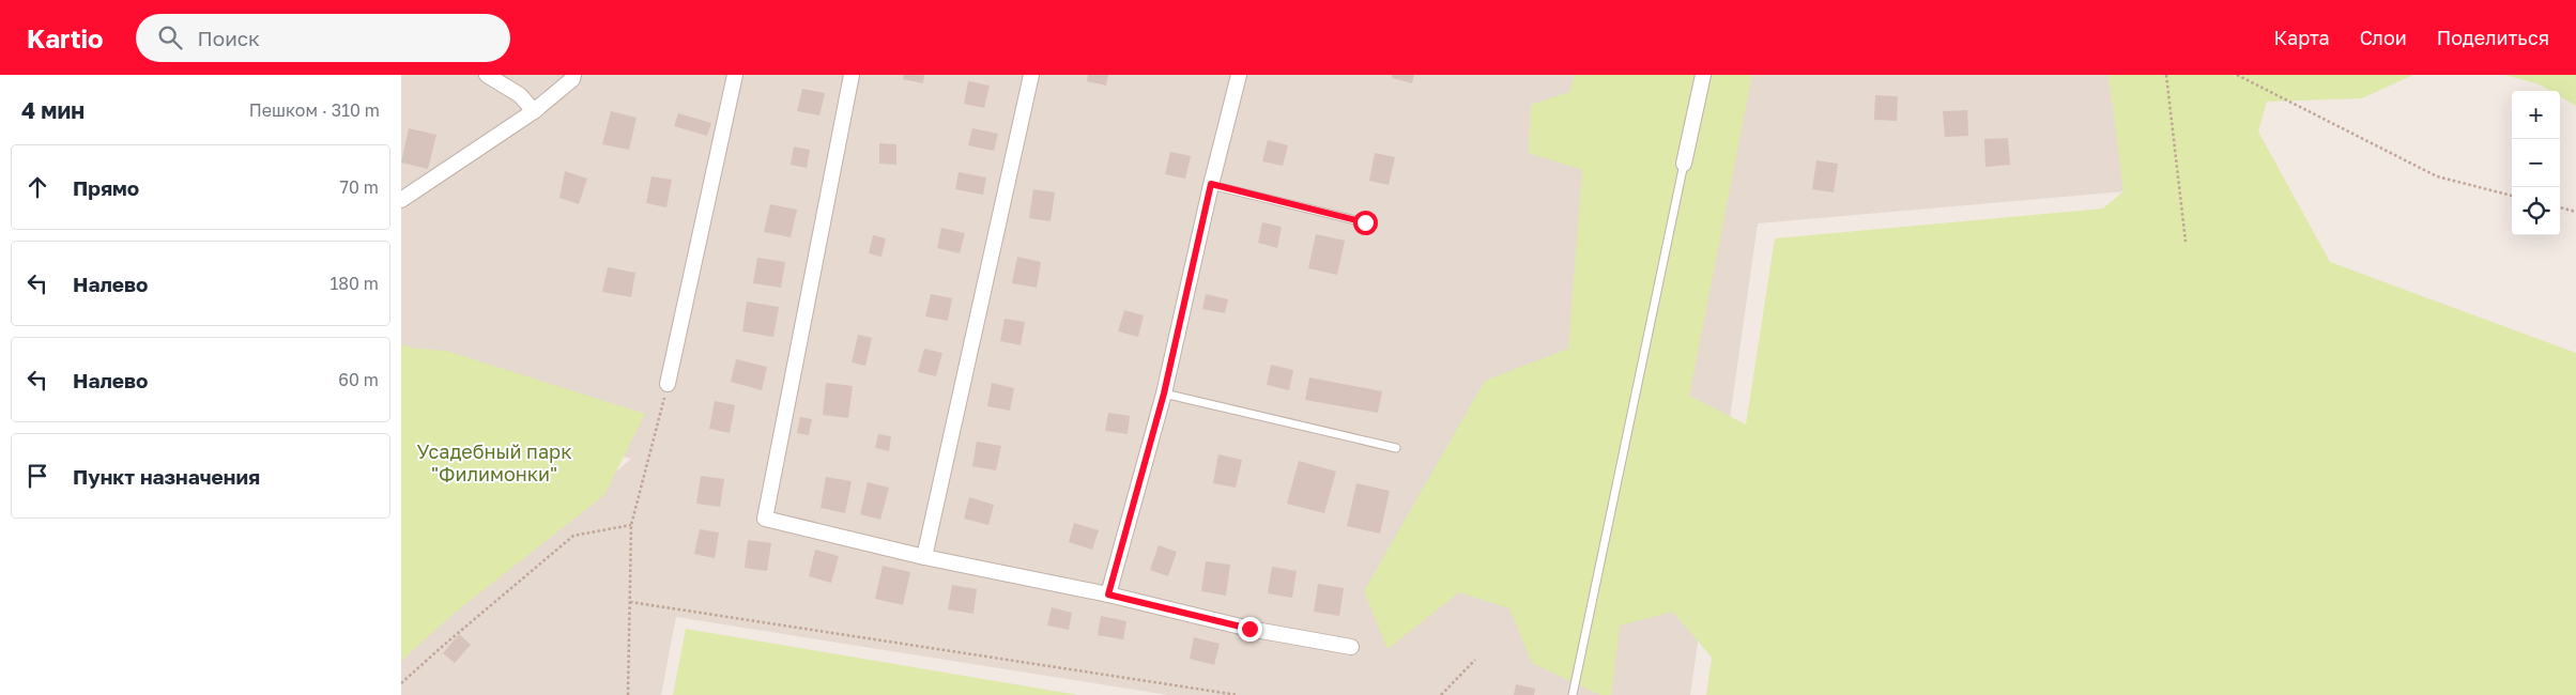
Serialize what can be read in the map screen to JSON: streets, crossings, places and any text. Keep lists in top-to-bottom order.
{
  "parks": ["Усадебный парк \"Филимонки\""],
  "page": {
    "header": "Kartio",
    "search": "Поиск",
    "nav": ["Карта", "Слои", "Поделиться"],
    "heading": ["4 мин", "Пешком · 310 m"],
    "map_buttons": ["+", "−"],
    "list": [
      ["Прямо", "70 m"],
      ["Налево", "180 m"],
      ["Налево", "60 m"],
      "Пункт назначения"
    ]
  }
}
